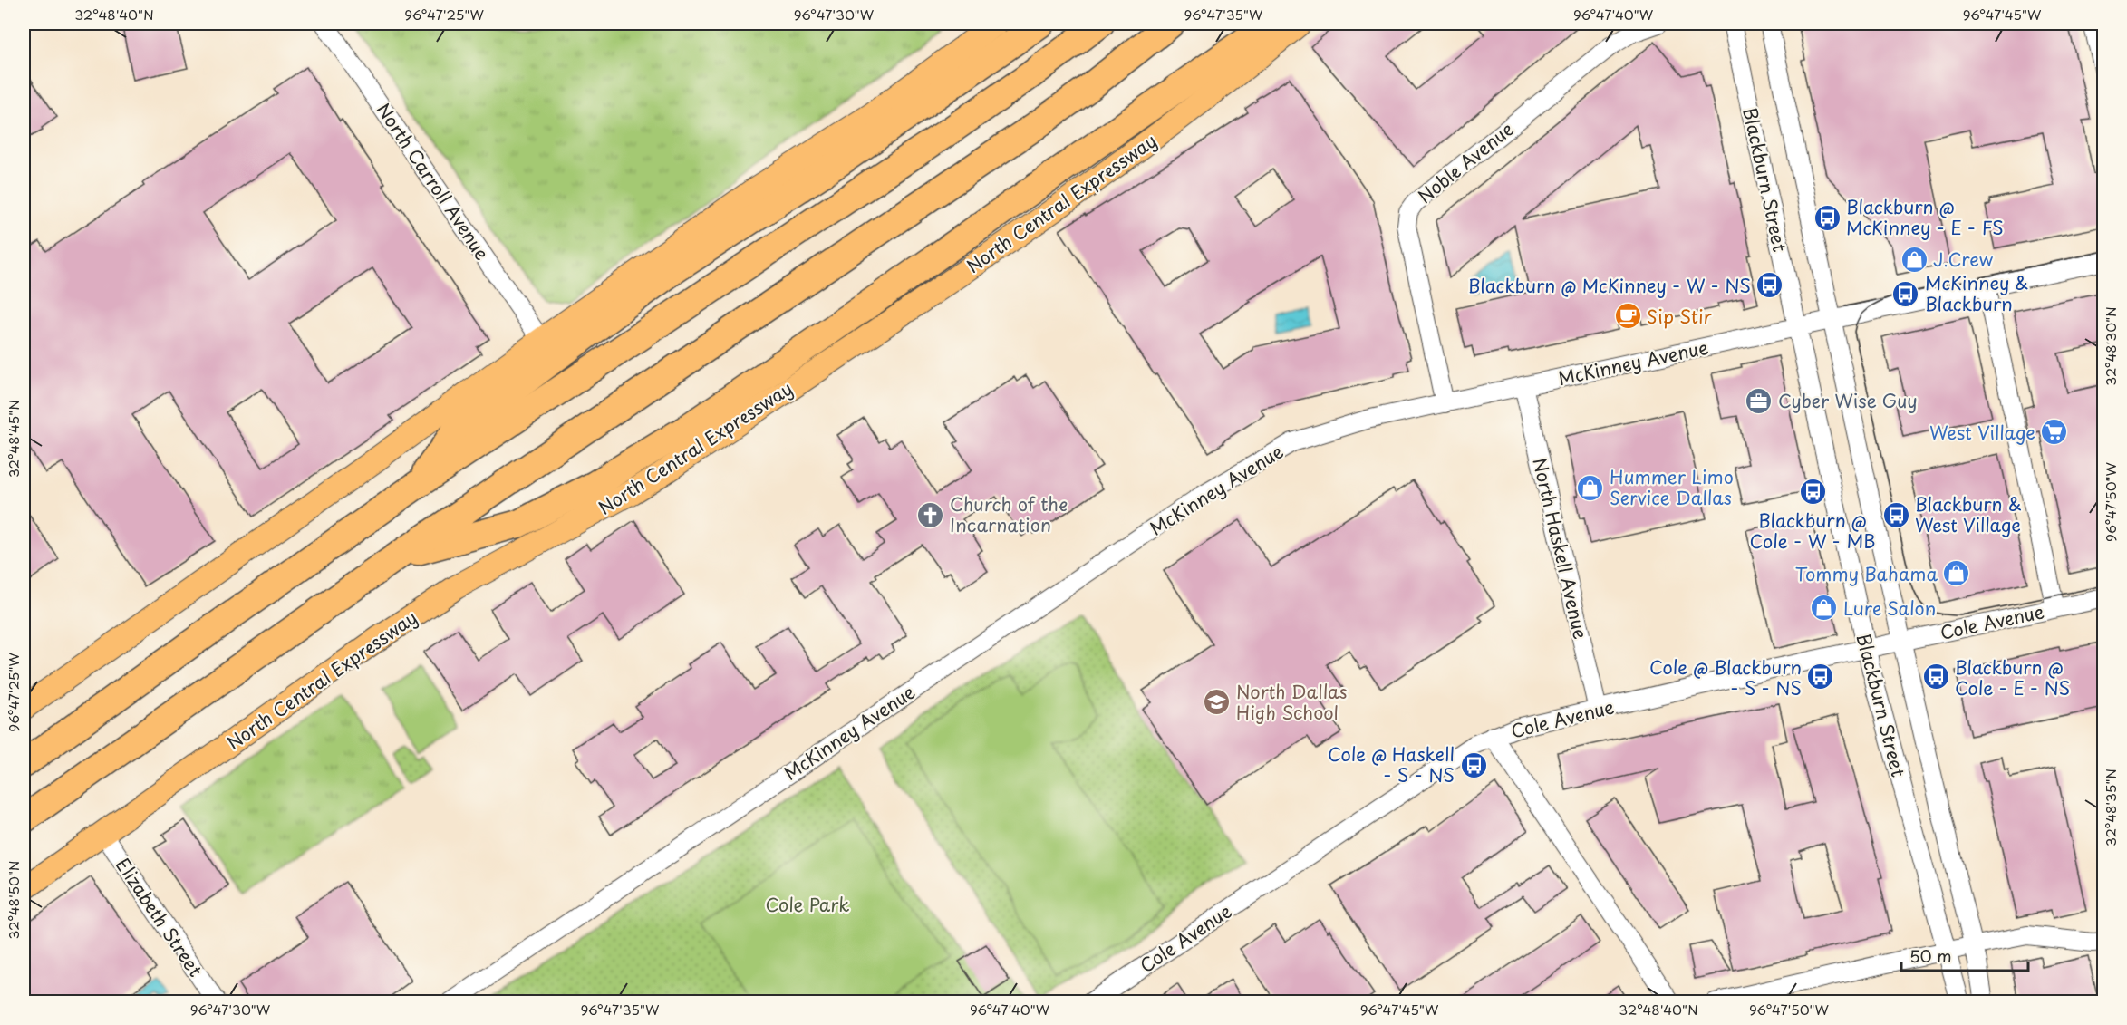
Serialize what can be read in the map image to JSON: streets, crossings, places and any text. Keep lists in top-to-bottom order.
{
  "streets": {
    "main road": ["North Central Expressway"],
    "street": [
      "Noble Avenue",
      "Blackburn Street",
      "North Carroll Avenue",
      "McKinney Avenue",
      "North Haskell Avenue",
      "Cole Avenue",
      "Elizabeth Street"
    ]
  },
  "crossings": [
    ["Noble Avenue", "McKinney Avenue"],
    ["Blackburn Street", "McKinney Avenue"],
    ["Blackburn Street", "Cole Avenue"],
    ["North Central Expressway", "Elizabeth Street"],
    ["McKinney Avenue", "North Haskell Avenue"],
    ["North Haskell Avenue", "Cole Avenue"]
  ],
  "parks": ["Cole Park"],
  "places": {
    "bus stop": [
      "Blackburn @ McKinney - E - FS",
      "Blackburn @ McKinney - W - NS",
      "McKinney & Blackburn",
      "Blackburn @ Cole - W - MB",
      "Blackburn & West Village",
      "Cole @ Blackburn - S - NS",
      "Blackburn @ Cole - E - NS",
      "Cole @ Haskell - S - NS"
    ],
    "shop": [
      "J.Crew",
      "Hummer Limo Service Dallas",
      "Tommy Bahama",
      "Lure Salon"
    ],
    "cafe": ["Sip Stir"],
    "office": ["Cyber Wise Guy"],
    "supermarket": ["West Village"],
    "church": ["Church of the Incarnation"],
    "school or university": ["North Dallas High School"]
  },
  "scale_bar": "50 m",
  "coordinates": [
    "32°48'40\"N",
    "96°47'25\"W",
    "96°47'30\"W",
    "96°47'35\"W",
    "96°47'40\"W",
    "96°47'45\"W",
    "32°48'30\"N",
    "32°48'45\"N",
    "96°47'50\"W",
    "32°48'35\"N",
    "32°48'50\"N"
  ]
}
